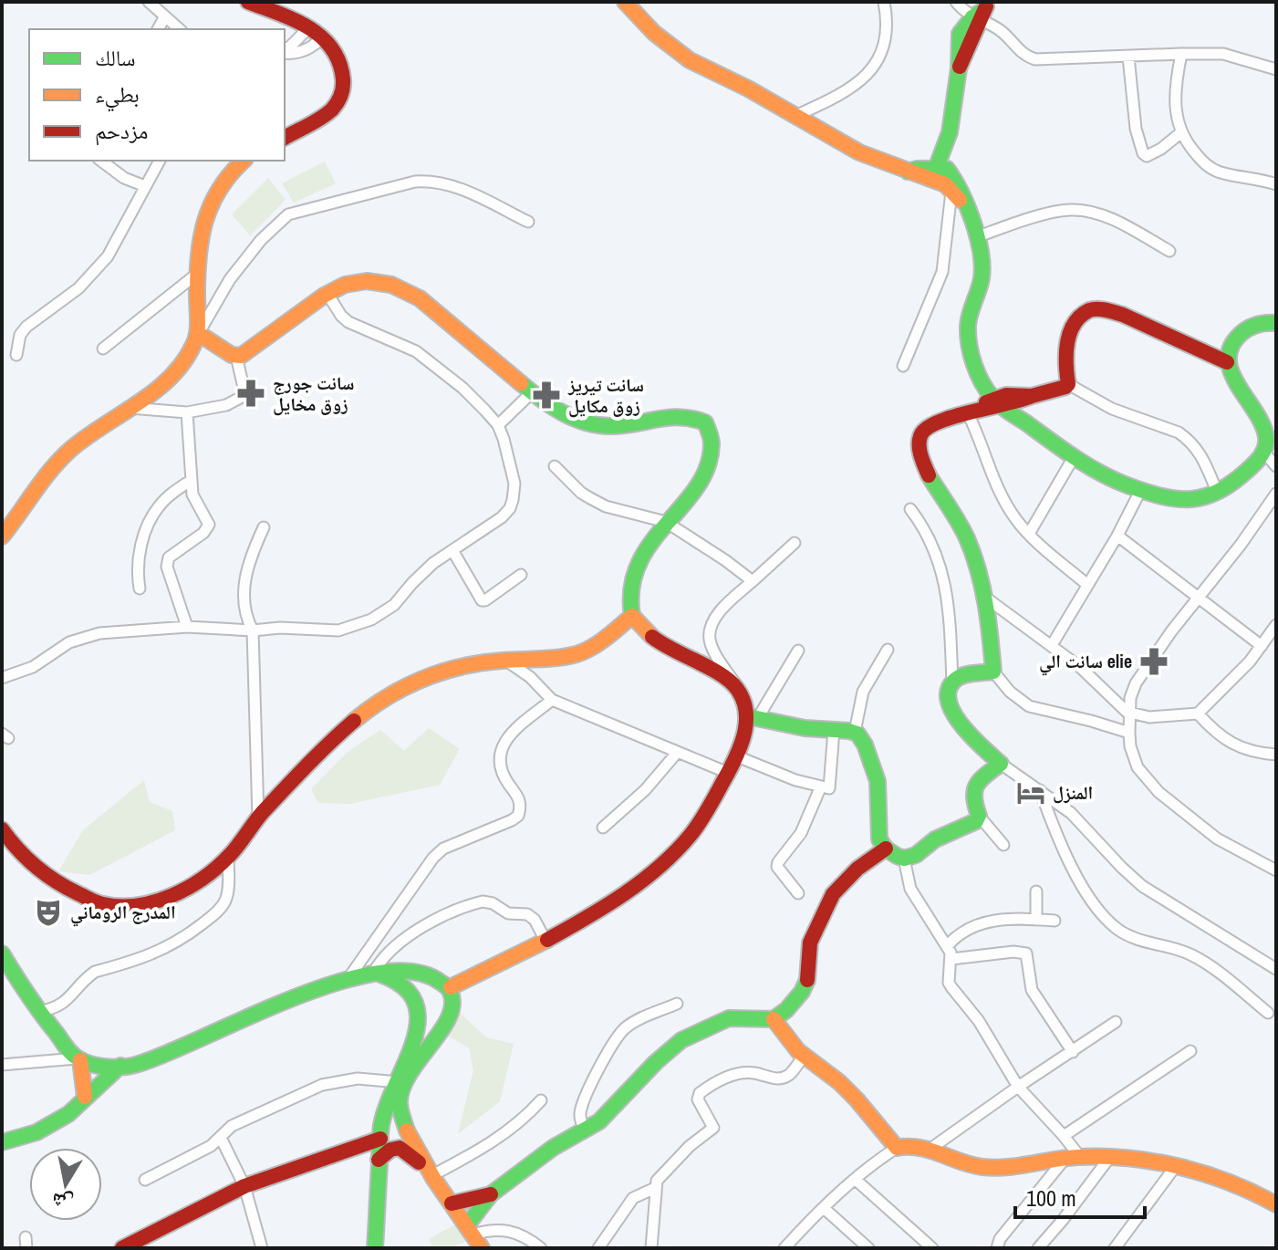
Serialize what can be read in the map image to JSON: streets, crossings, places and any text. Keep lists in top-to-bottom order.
{
  "places": {
    "pharmacy": ["سانت جورج زوق مخايل", "سانت تيريز زوق مكايل", "سانت الي elie"],
    "hotel": ["المنزل"],
    "theatre": ["المدرج الروماني"]
  },
  "legend": ["سالك", "بطيء", "مزدحم"],
  "scale_bar": "100 m",
  "north": "bottom"
}
